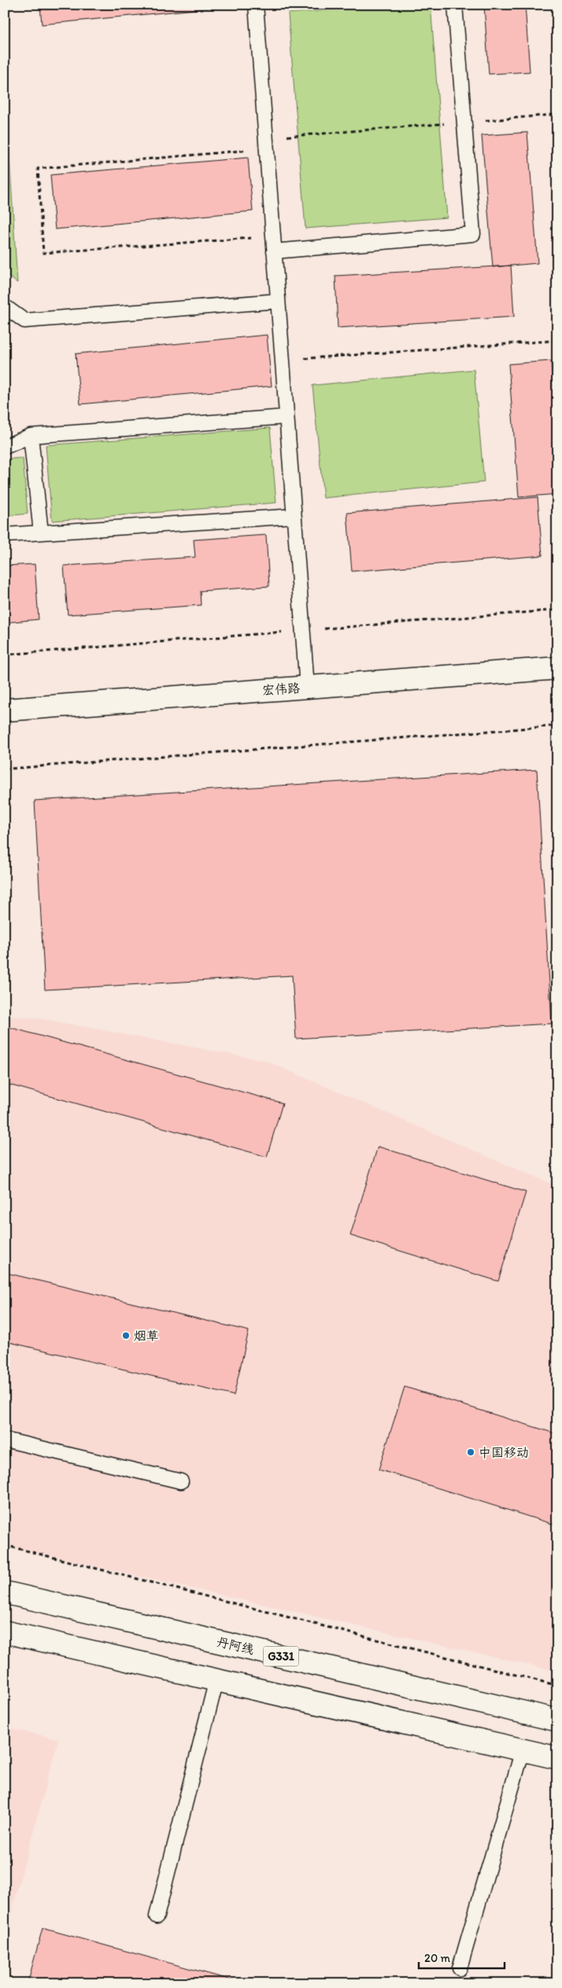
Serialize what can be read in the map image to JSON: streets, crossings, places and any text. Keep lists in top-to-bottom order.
{
  "streets": {
    "main road": ["宏伟路", "丹阿线", "G331"]
  },
  "places": ["烟草", "中国移动"],
  "scale_bar": "20 m"
}
